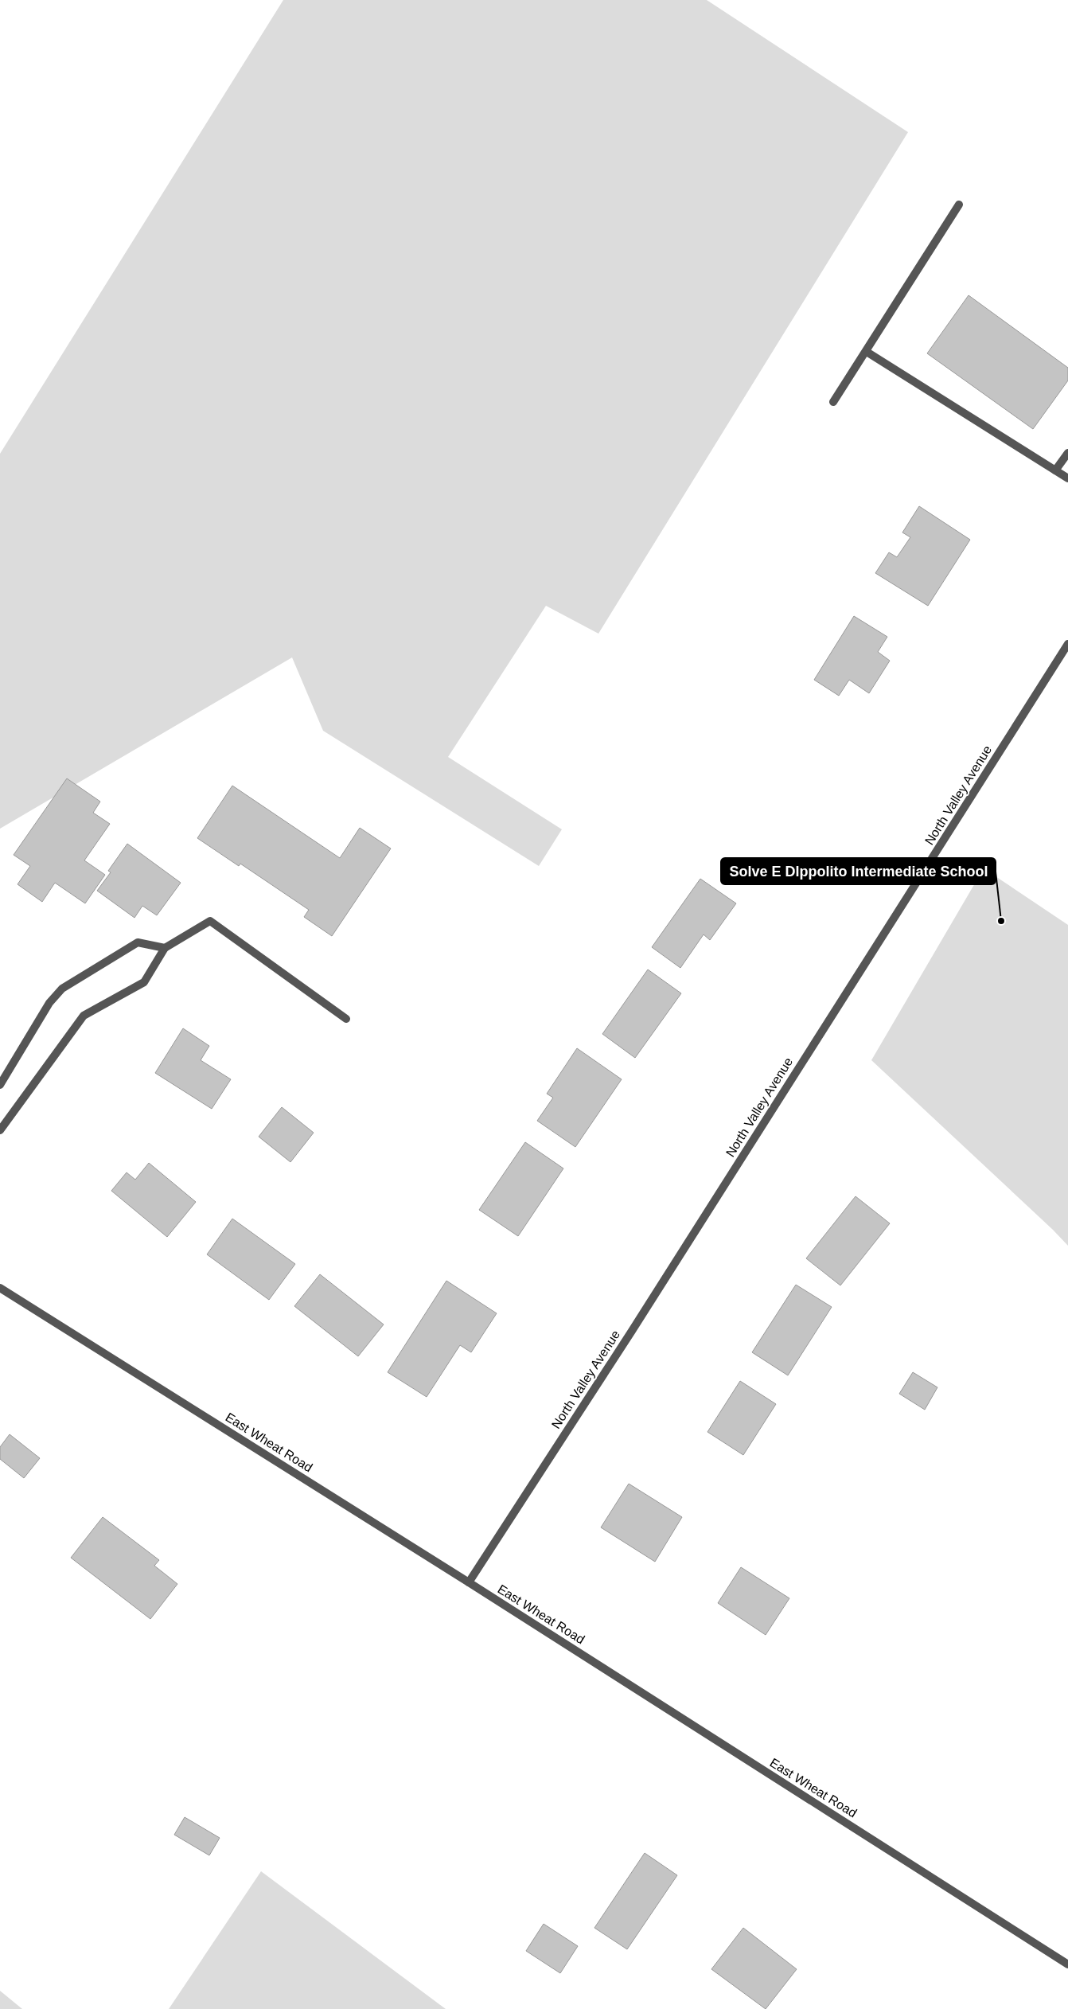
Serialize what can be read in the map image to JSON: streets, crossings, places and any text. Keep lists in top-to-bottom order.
{
  "streets": {
    "street": ["North Valley Avenue", "East Wheat Road"]
  },
  "crossings": [
    ["North Valley Avenue", "East Wheat Road"]
  ],
  "places": ["Solve E Dlppolito Intermediate School"]
}
